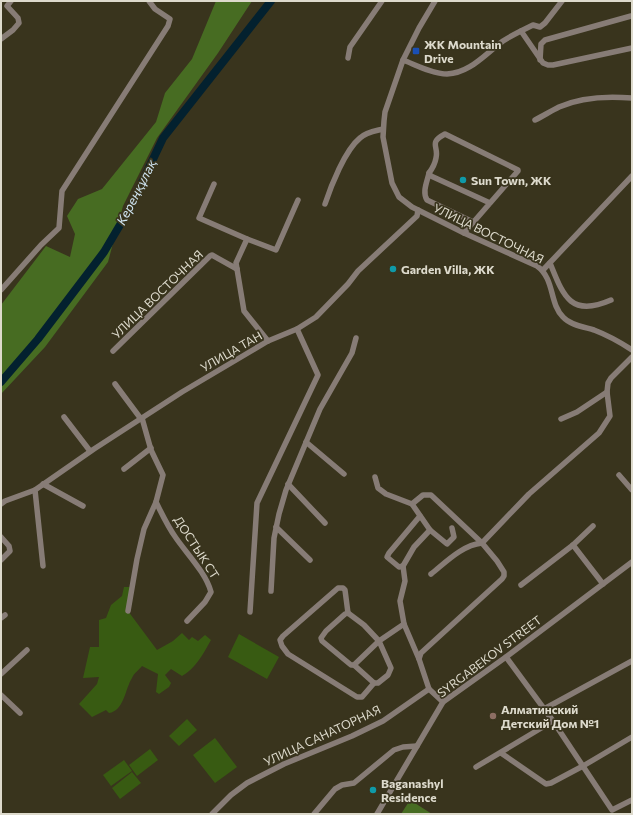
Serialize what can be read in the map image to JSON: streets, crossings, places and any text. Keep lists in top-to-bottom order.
{
  "streets": {
    "street": [
      "УЛИЦА ВОСТОЧНАЯ",
      "УЛИЦА ТАН",
      "ДОСТЫК СТ",
      "SYRGABEKOV STREET",
      "УЛИЦА САНАТОРНАЯ"
    ]
  },
  "crossings": [
    ["УЛИЦА ВОСТОЧНАЯ", "УЛИЦА ТАН"]
  ],
  "water": ["Кереңқұлақ"],
  "places": {
    "transit": ["ЖК Mountain Drive"],
    "other": [
      "Sun Town, ЖК",
      "Garden Villa, ЖК",
      "Алматинский Детский Дом №1",
      "Baganashyl Residence"
    ]
  }
}
